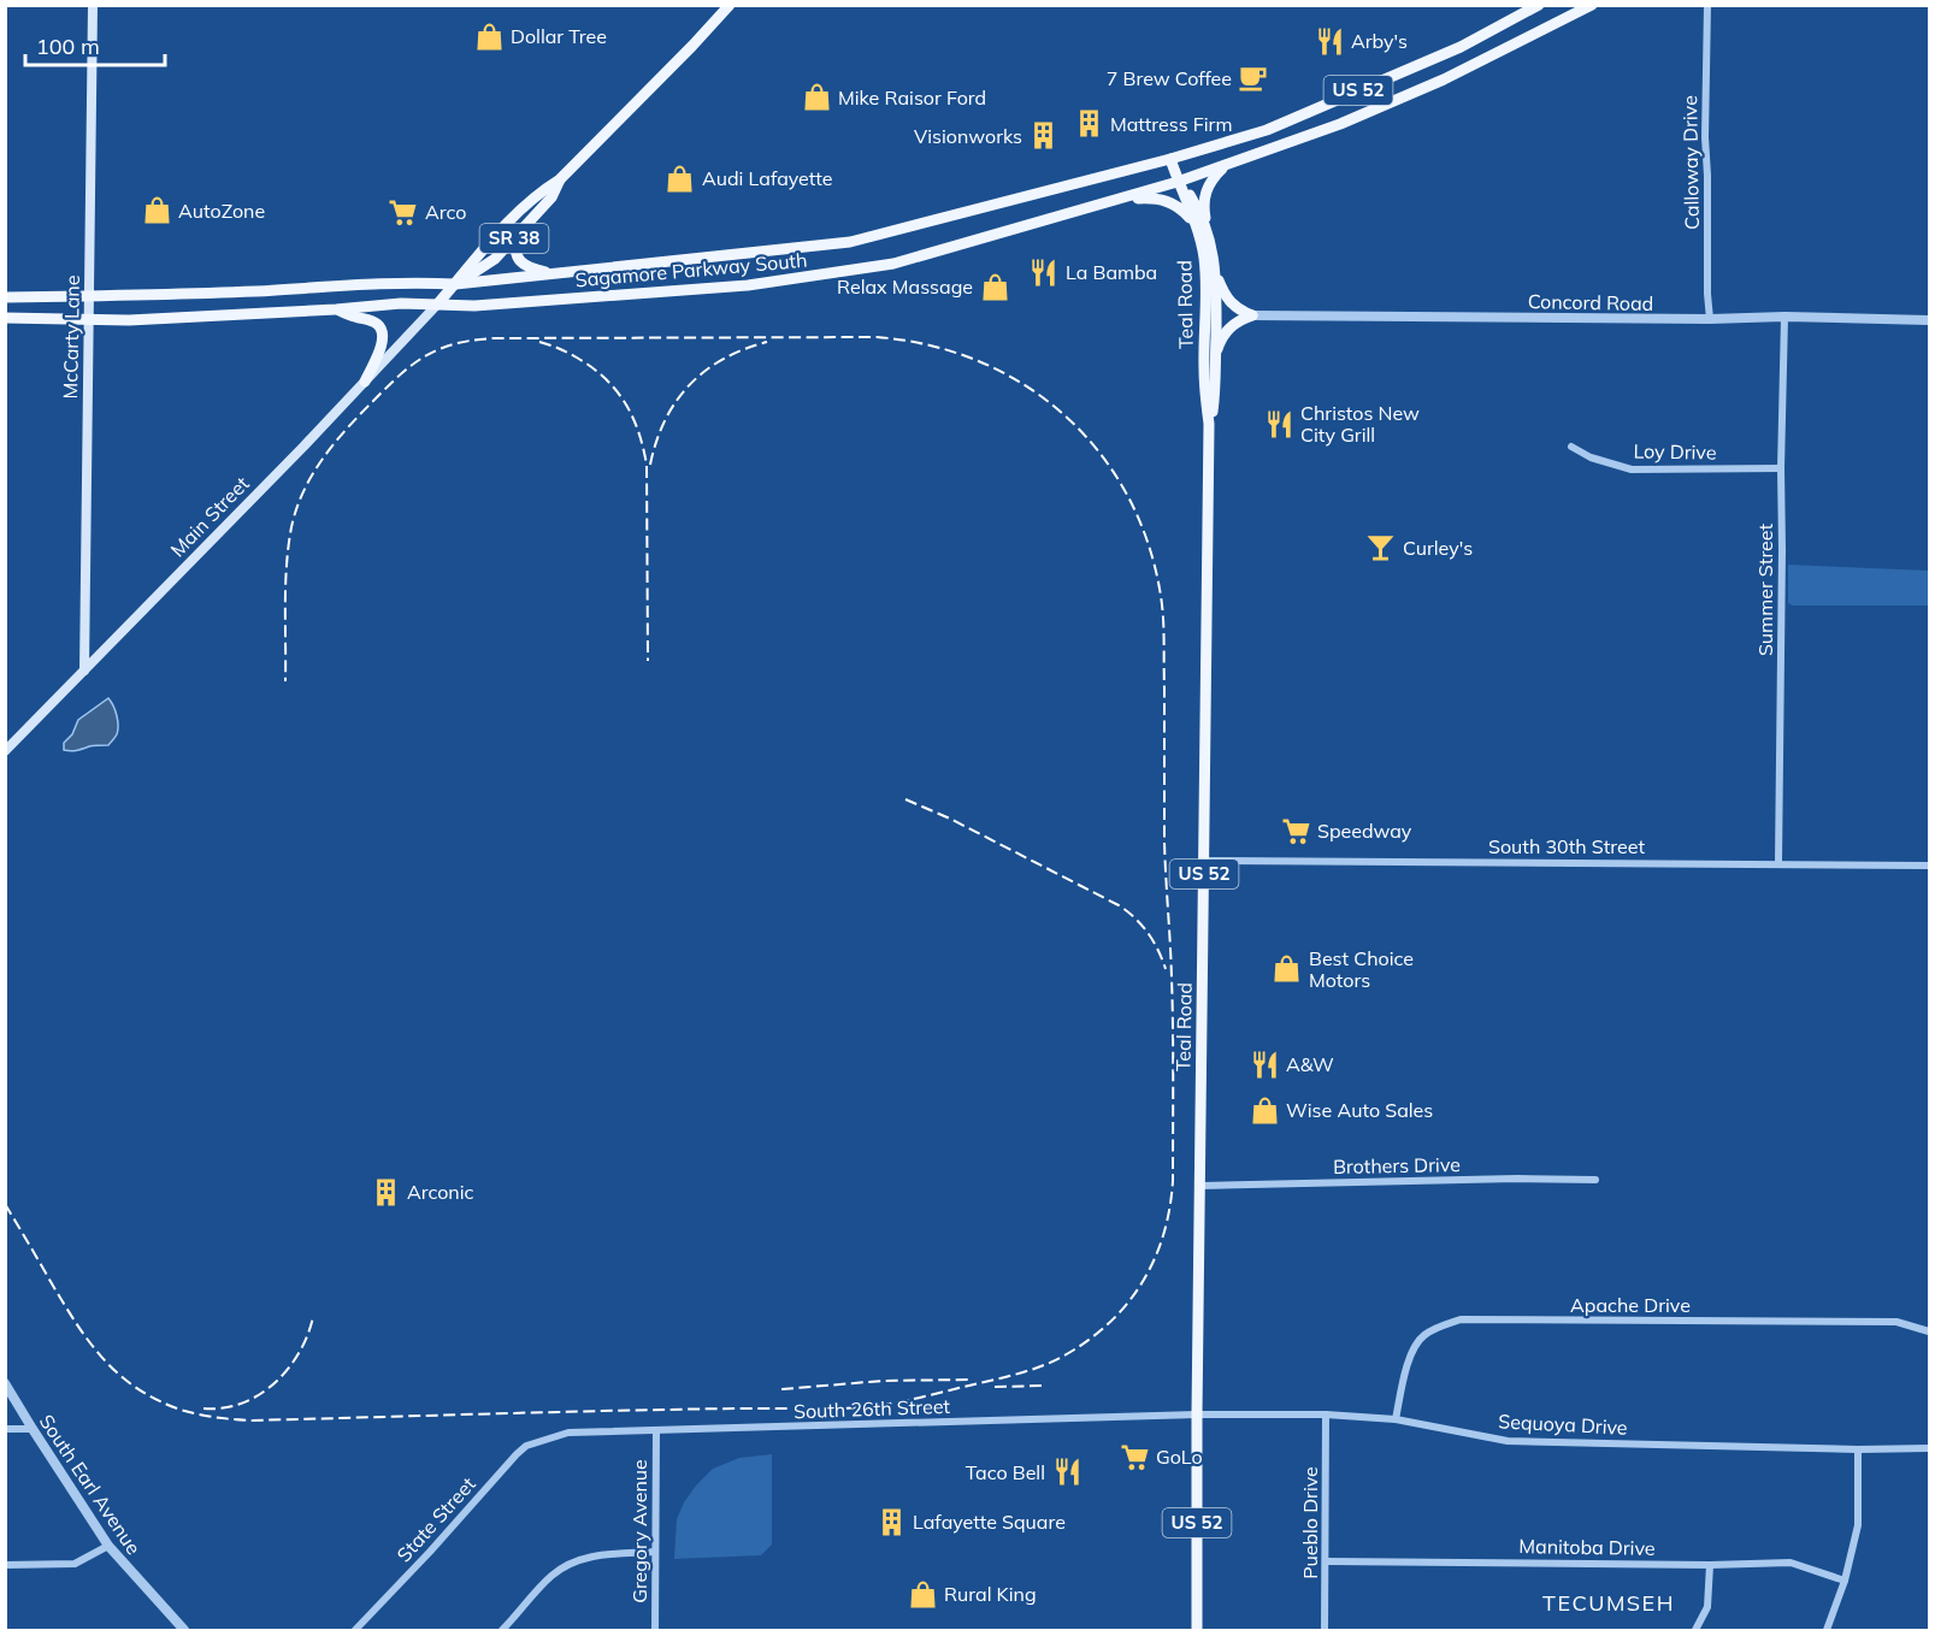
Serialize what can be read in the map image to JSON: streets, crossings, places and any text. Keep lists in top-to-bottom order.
{
  "streets": {
    "main road": [
      "US 52",
      "SR 38",
      "Sagamore Parkway South",
      "Teal Road",
      "McCarty Lane",
      "Main Street"
    ],
    "street": [
      "Calloway Drive",
      "Concord Road",
      "Loy Drive",
      "Summer Street",
      "South 30th Street",
      "Brothers Drive",
      "Apache Drive",
      "South 26th Street",
      "Sequoya Drive",
      "South Earl Avenue",
      "State Street",
      "Pueblo Drive",
      "Gregory Avenue",
      "Manitoba Drive"
    ]
  },
  "crossings": [
    ["US 52", "Sagamore Parkway South"],
    ["US 52", "Teal Road"],
    ["Calloway Drive", "Concord Road"],
    ["SR 38", "Sagamore Parkway South"],
    ["SR 38", "Main Street"],
    ["Sagamore Parkway South", "Teal Road"],
    ["Sagamore Parkway South", "McCarty Lane"],
    ["Sagamore Parkway South", "Main Street"],
    ["Concord Road", "Summer Street"],
    ["Teal Road", "South 30th Street"],
    ["Teal Road", "Brothers Drive"],
    ["Teal Road", "South 26th Street"],
    ["Teal Road", "Sequoya Drive"],
    ["McCarty Lane", "Main Street"],
    ["Loy Drive", "Summer Street"],
    ["Summer Street", "South 30th Street"],
    ["Apache Drive", "Sequoya Drive"],
    ["South 26th Street", "Sequoya Drive"],
    ["South 26th Street", "State Street"],
    ["South 26th Street", "Gregory Avenue"],
    ["Sequoya Drive", "Pueblo Drive"],
    ["Pueblo Drive", "Manitoba Drive"]
  ],
  "districts": ["TECUMSEH"],
  "places": {
    "shop": [
      "Dollar Tree",
      "Mike Raisor Ford",
      "Audi Lafayette",
      "AutoZone",
      "Relax Massage",
      "Best Choice Motors",
      "Wise Auto Sales",
      "Rural King"
    ],
    "restaurant": [
      "Arby's",
      "La Bamba",
      "Christos New City Grill",
      "A&W",
      "Taco Bell"
    ],
    "cafe": ["7 Brew Coffee"],
    "building": [
      "Mattress Firm",
      "Visionworks",
      "Arconic",
      "Lafayette Square"
    ],
    "supermarket": ["Arco", "Speedway", "GoLo"],
    "bar": ["Curley's"]
  },
  "scale_bar": "100 m"
}
